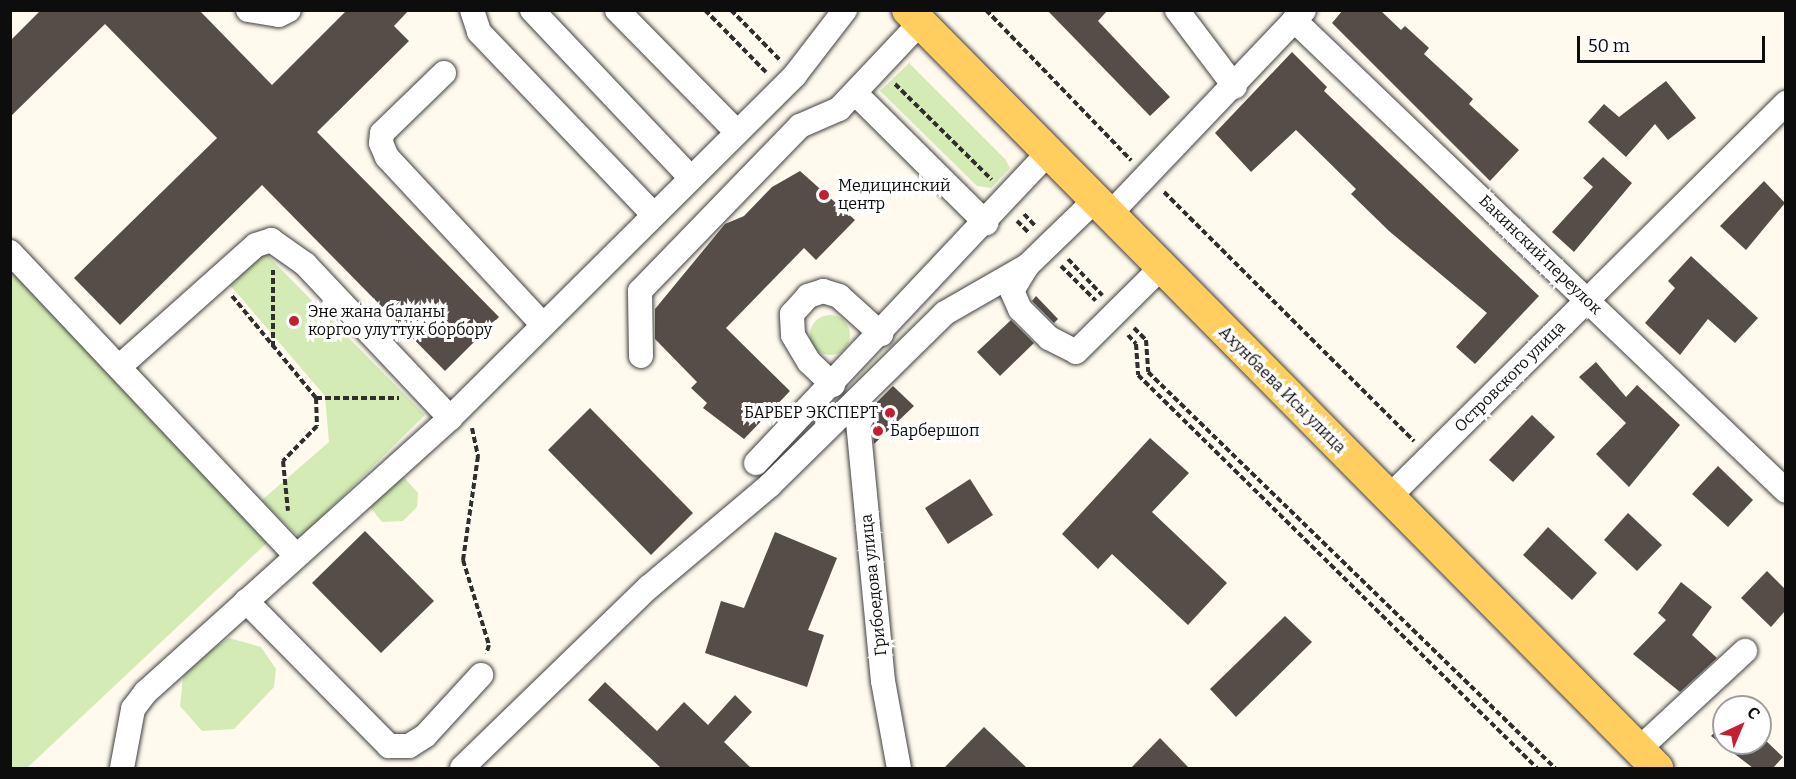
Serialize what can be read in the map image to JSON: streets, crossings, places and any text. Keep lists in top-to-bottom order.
{
  "streets": {
    "main road": ["Ахунбаева Исы улица"],
    "street": ["Бакинский переулок", "Островского улица", "Грибоедова улица"]
  },
  "crossings": [
    ["Бакинский переулок", "Островского улица"],
    ["Бакинский переулок", "Ахунбаева Исы улица"],
    ["Островского улица", "Ахунбаева Исы улица"]
  ],
  "places": [
    "Медицинский центр",
    "Эне жана баланы коргоо улуттук борбору",
    "БАРБЕР ЭКСПЕРТ",
    "Барбершоп"
  ],
  "scale_bar": "50 m",
  "north": "top right"
}
